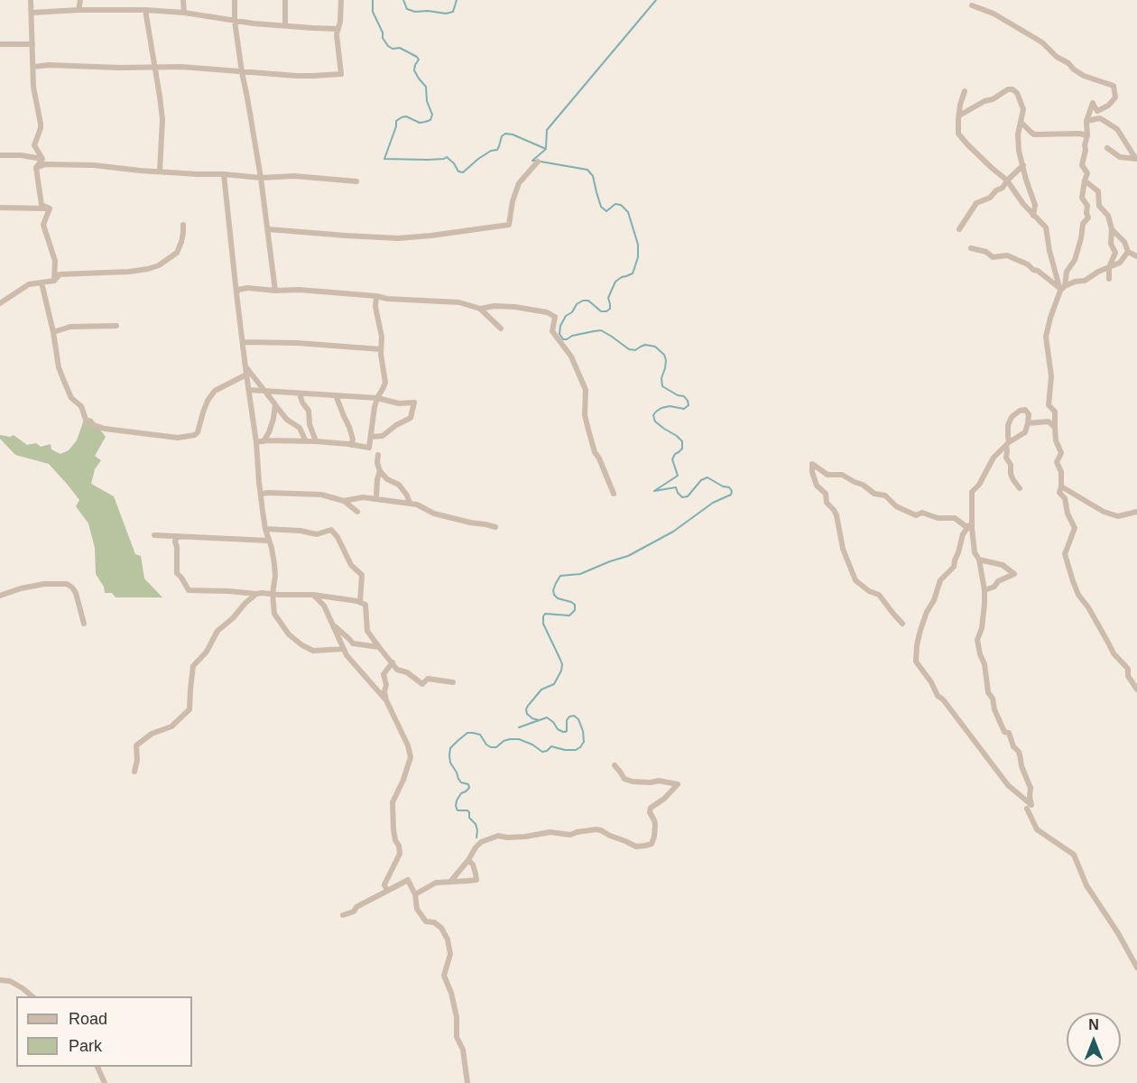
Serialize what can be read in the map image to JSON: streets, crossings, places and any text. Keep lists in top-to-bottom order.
{
  "legend": ["Road", "Park"],
  "north": "top"
}
